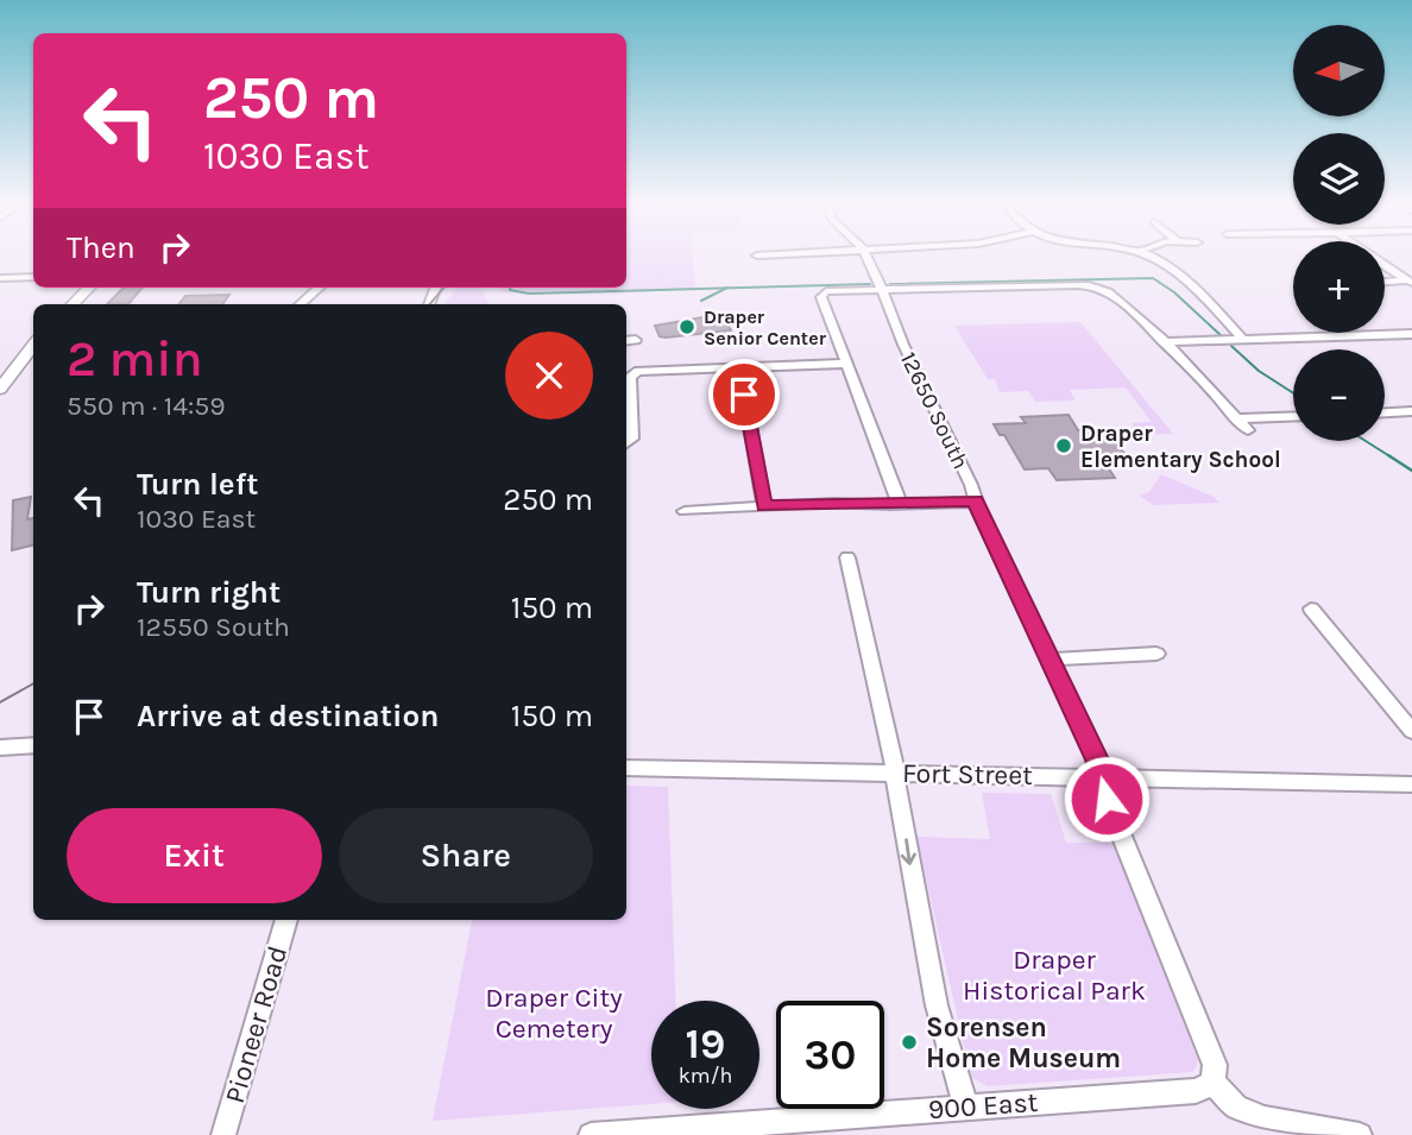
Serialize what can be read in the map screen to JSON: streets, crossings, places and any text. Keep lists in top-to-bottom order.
{
  "streets": {
    "street": [
      "12650 South",
      "Fort Street",
      "Pioneer Road",
      "900 East"
    ]
  },
  "crossings": [
    ["12650 South", "Fort Street"],
    ["12650 South", "900 East"]
  ],
  "parks": ["Draper Historical Park", "Draper City Cemetery"],
  "places": ["Draper Senior Center", "Draper Elementary School", "Sorensen Home Museum"],
  "north": "left",
  "page": {
    "map_buttons": ["+", "−"],
    "turn": ["250 m", "1030 East"],
    "then": "Then",
    "heading": ["2 min", "550 m · 14:59"],
    "list": [
      {
        "name": "Turn left",
        "note": "1030 East",
        "value": "250 m"
      },
      {
        "name": "Turn right",
        "note": "12550 South",
        "value": "150 m"
      },
      {
        "name": "Arrive at destination",
        "value": "150 m"
      }
    ],
    "buttons": ["Exit", "Share"],
    "speed": "19 km/h",
    "limit": "30"
  }
}
